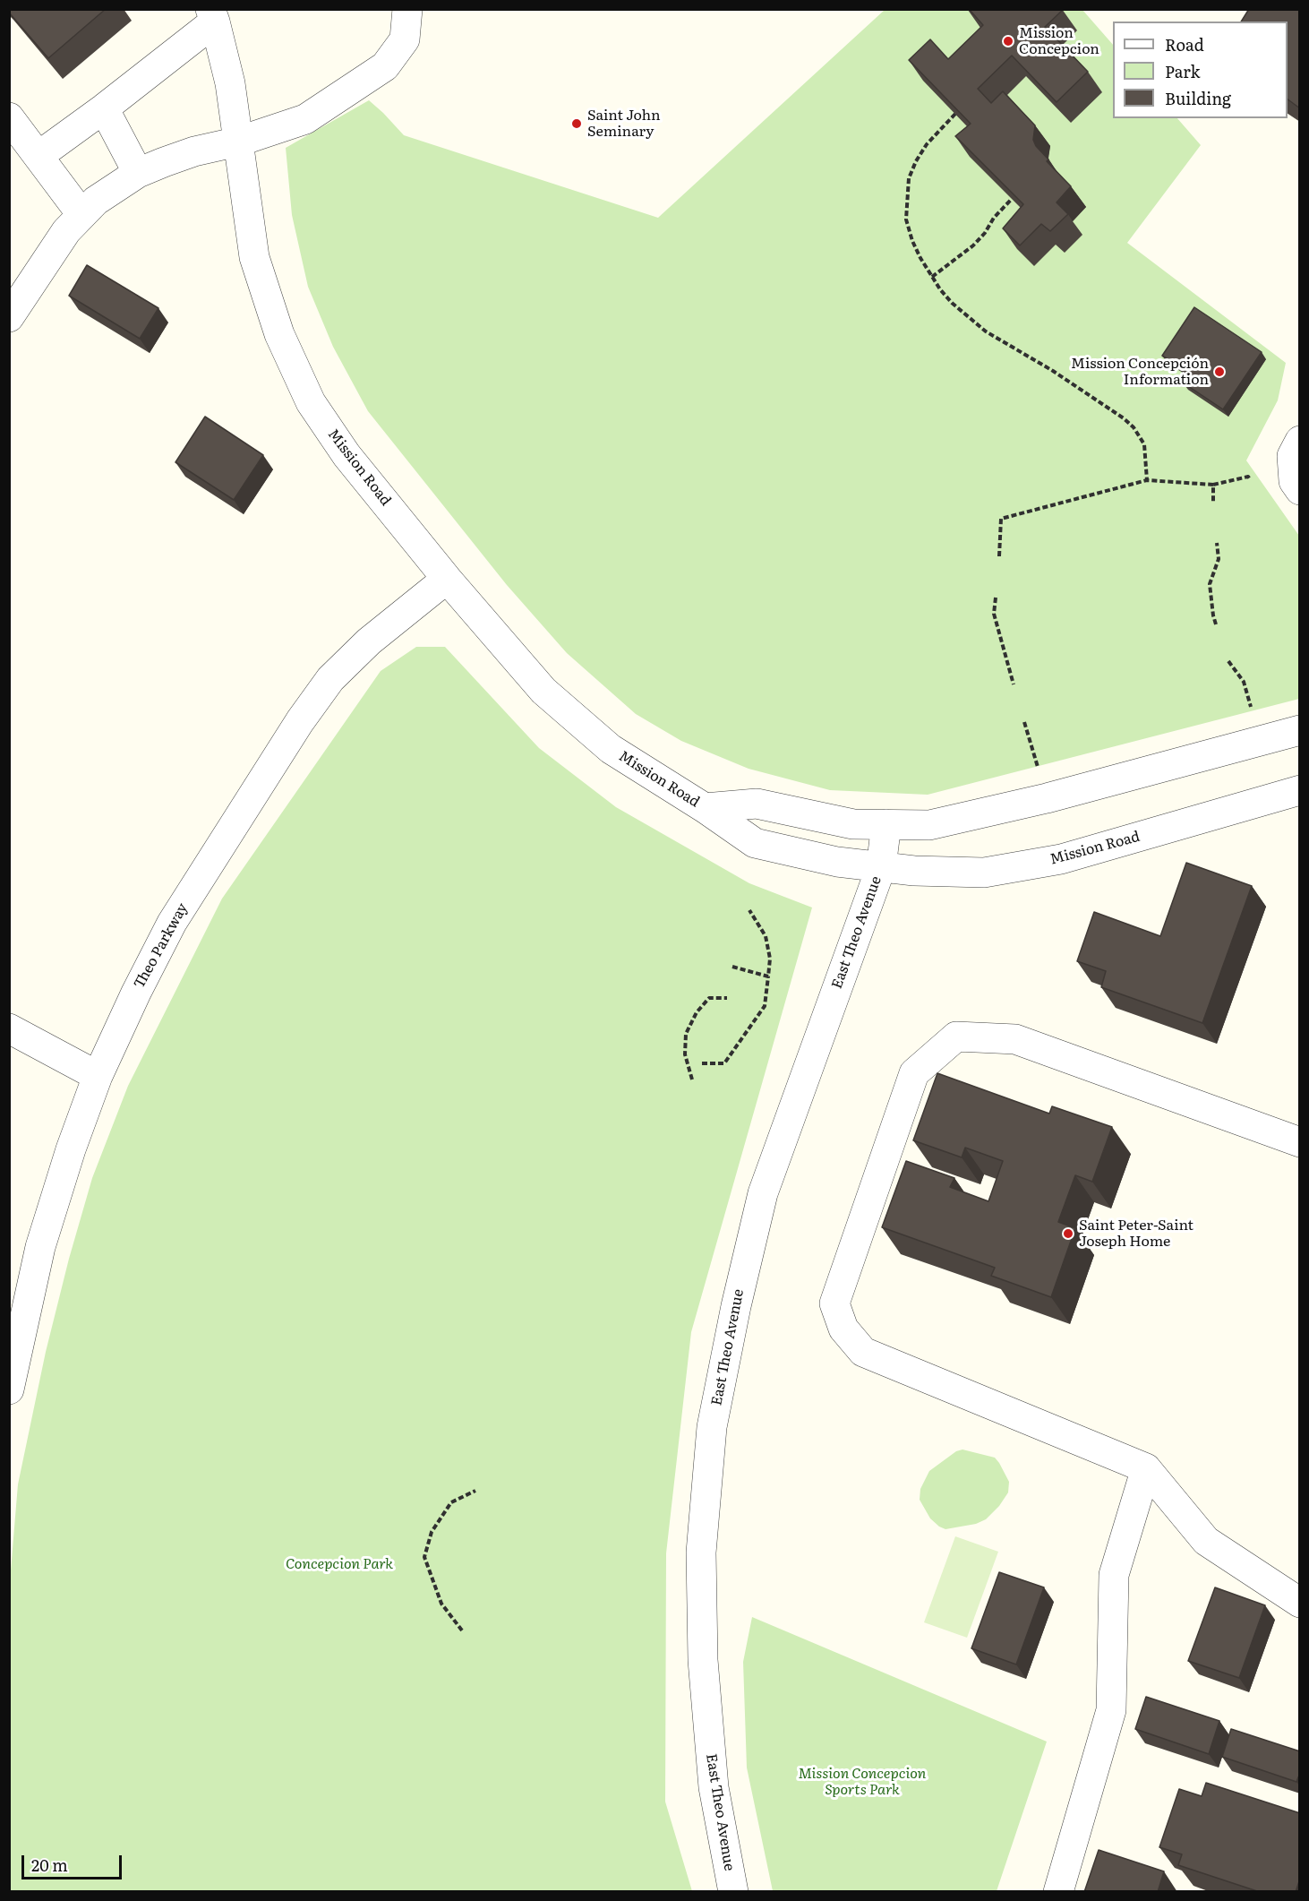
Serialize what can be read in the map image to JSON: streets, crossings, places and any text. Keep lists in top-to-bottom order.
{
  "streets": {
    "street": ["Mission Road", "East Theo Avenue", "Theo Parkway"]
  },
  "crossings": [
    ["Mission Road", "East Theo Avenue"],
    ["Mission Road", "Theo Parkway"]
  ],
  "parks": ["Concepcion Park", "Mission Concepcion Sports Park"],
  "places": [
    "Mission Concepcion",
    "Saint John Seminary",
    "Mission Concepción Information",
    "Saint Peter-Saint Joseph Home"
  ],
  "legend": ["Road", "Park", "Building"],
  "scale_bar": "20 m"
}
